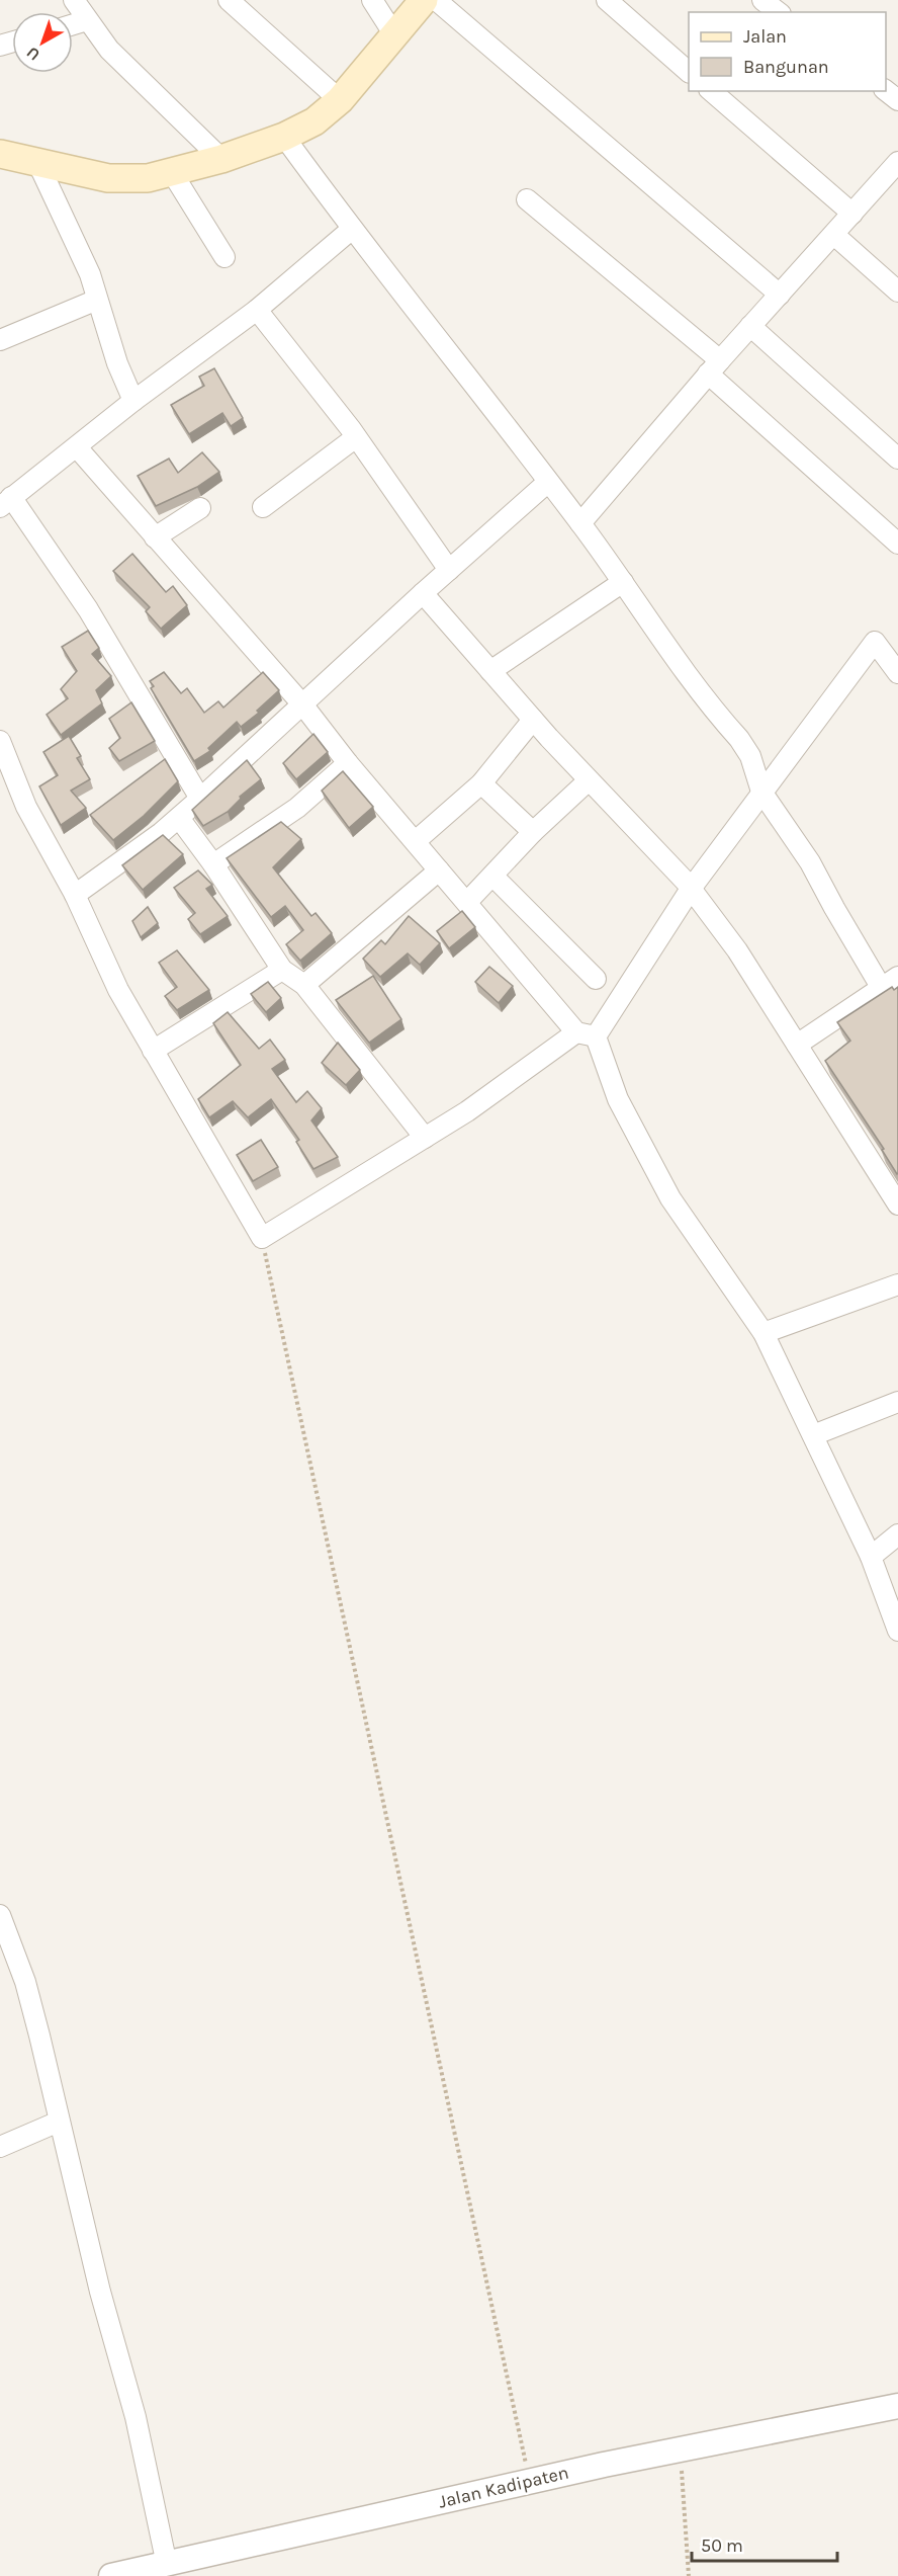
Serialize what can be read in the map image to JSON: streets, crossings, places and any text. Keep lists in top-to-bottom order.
{
  "streets": {
    "street": ["Jalan Kadipaten"]
  },
  "legend": ["Jalan", "Bangunan"],
  "scale_bar": "50 m",
  "north": "bottom left"
}
